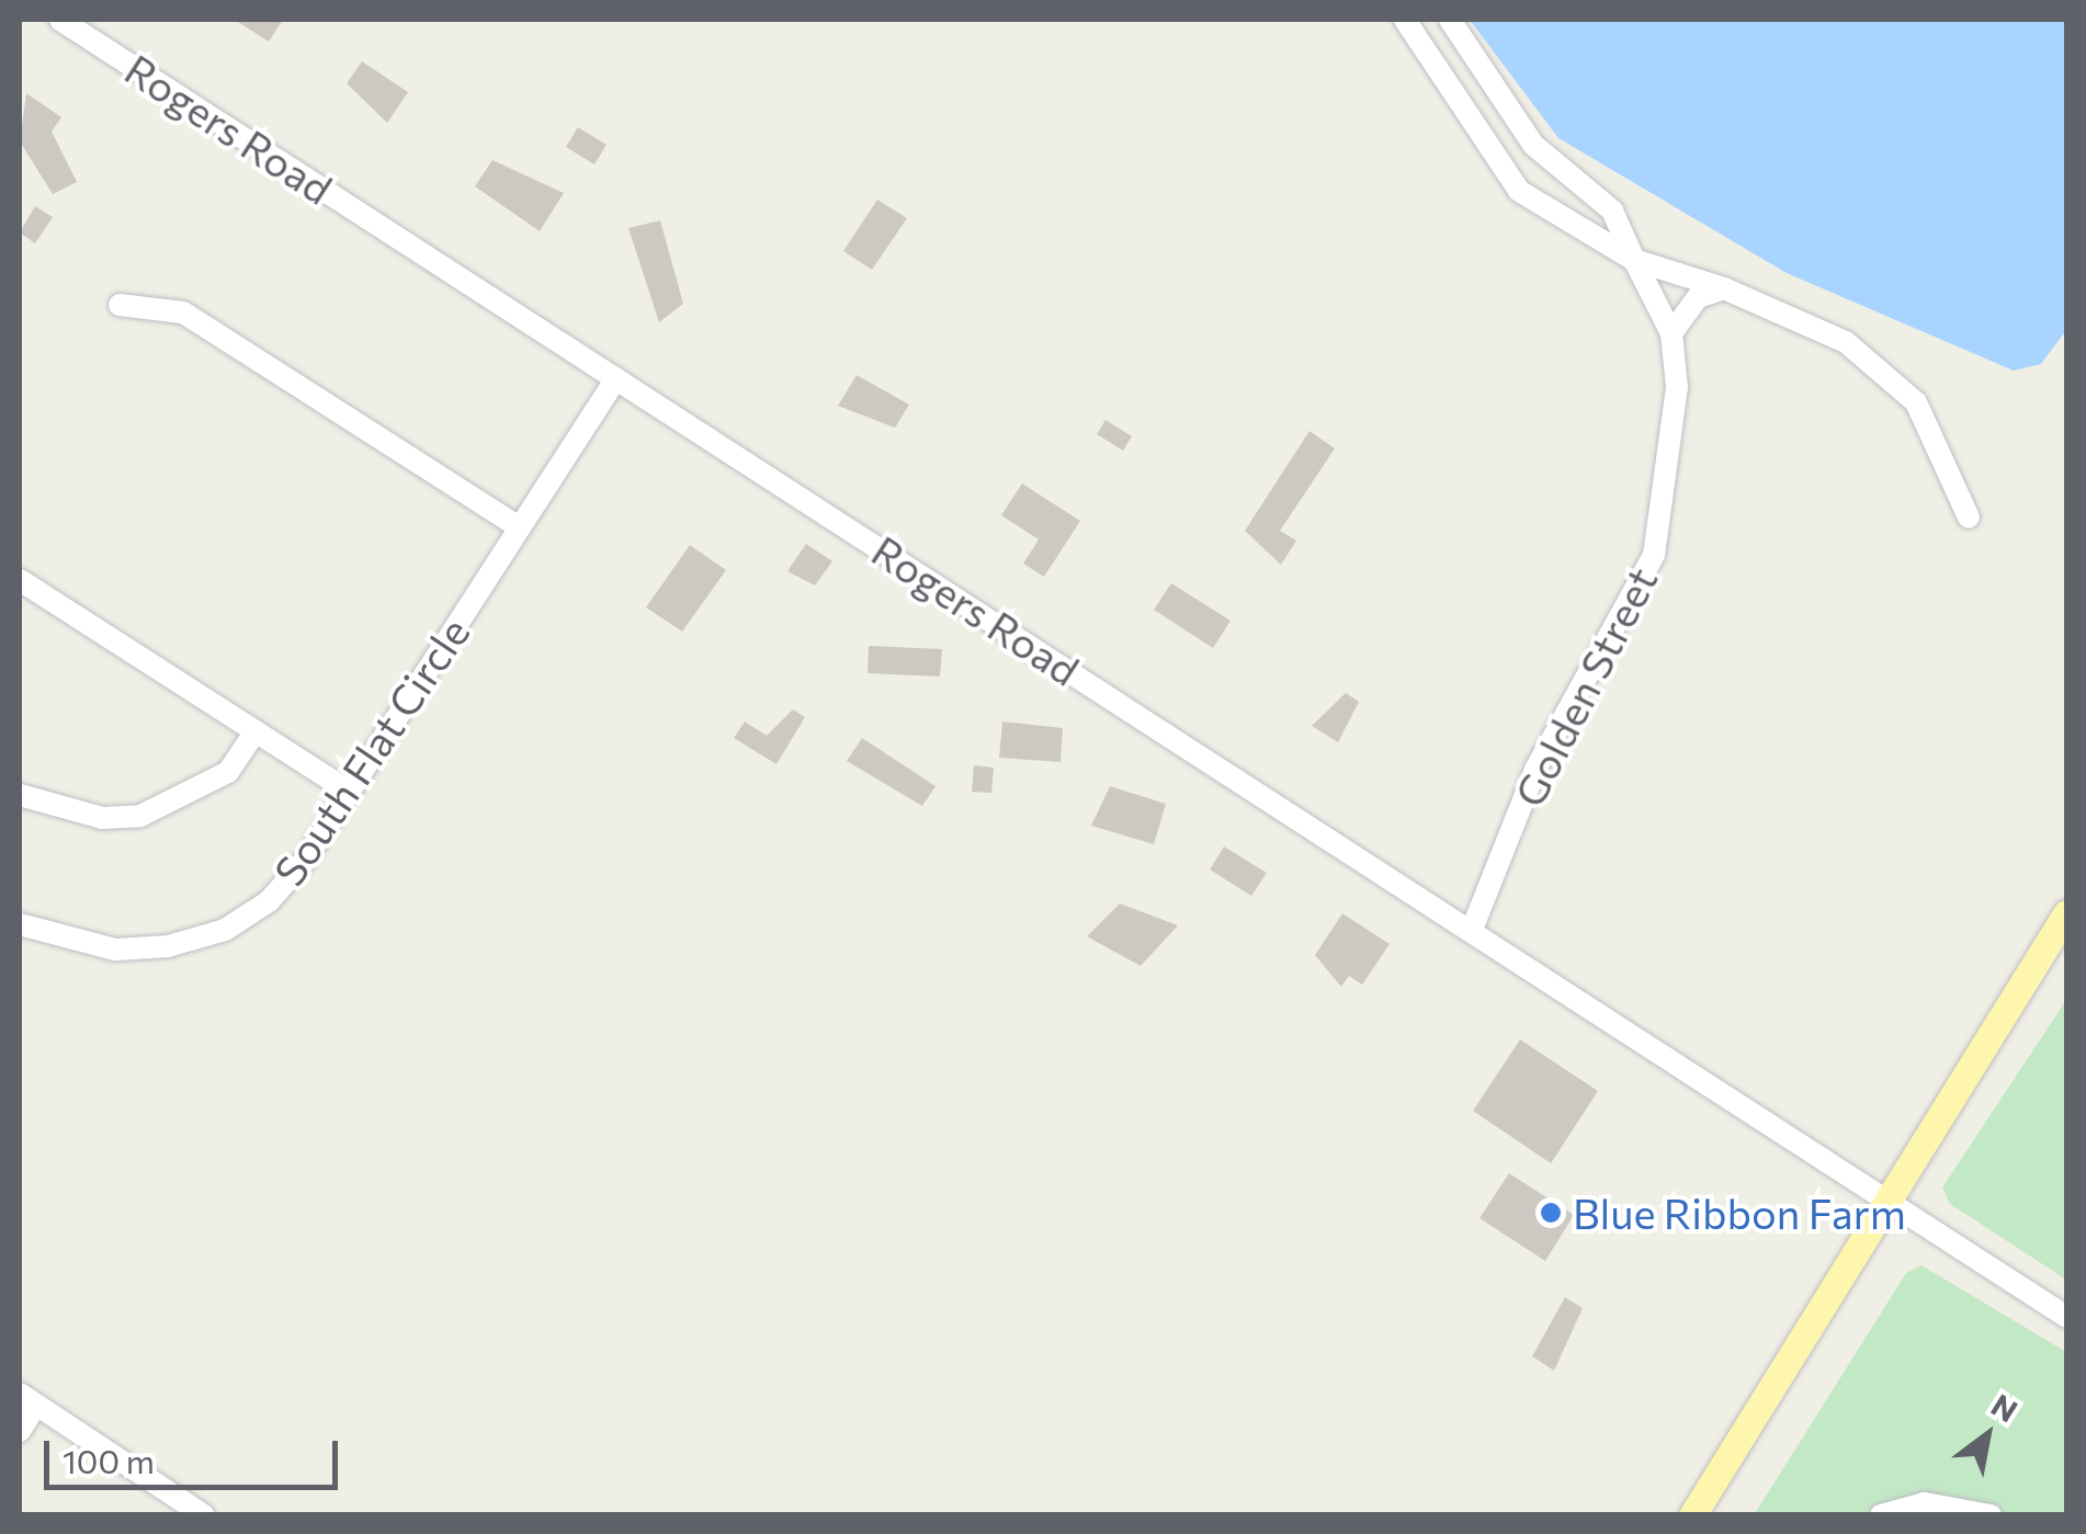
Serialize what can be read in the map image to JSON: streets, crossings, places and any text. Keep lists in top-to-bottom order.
{
  "streets": {
    "street": ["Rogers Road", "Golden Street", "South Flat Circle"]
  },
  "crossings": [
    ["Rogers Road", "Golden Street"],
    ["Rogers Road", "South Flat Circle"]
  ],
  "places": ["Blue Ribbon Farm"],
  "scale_bar": "100 m",
  "north": "top right"
}
